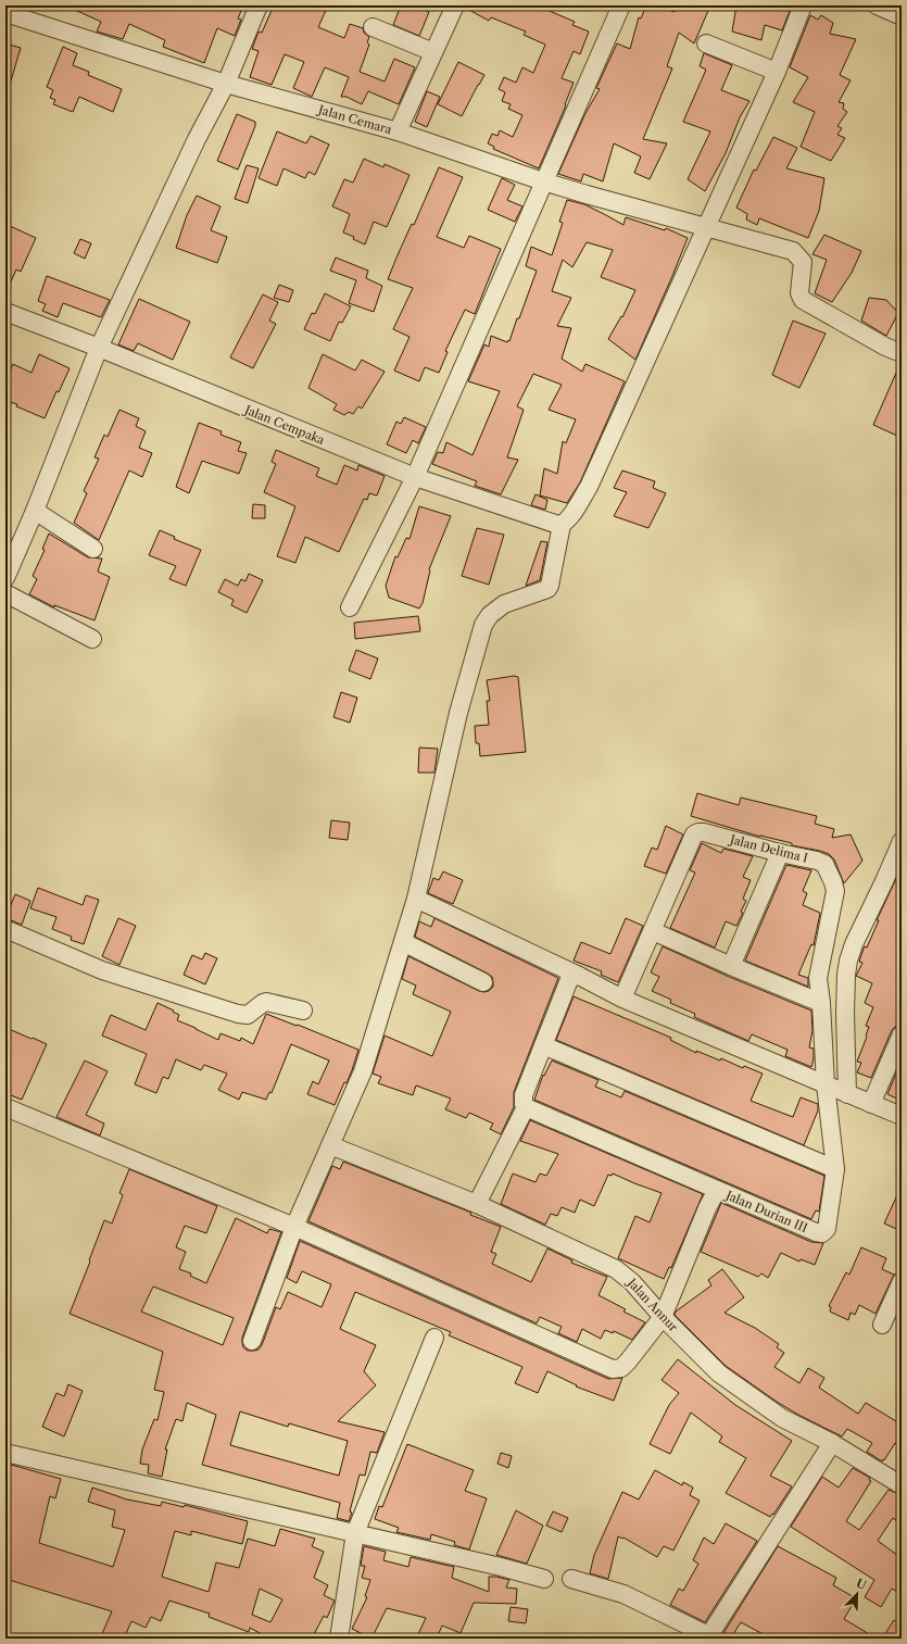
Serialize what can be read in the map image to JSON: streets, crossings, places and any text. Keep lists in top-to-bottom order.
{
  "streets": {
    "street": [
      "Jalan Cemara",
      "Jalan Cempaka",
      "Jalan Delima I",
      "Jalan Durian III",
      "Jalan Annur"
    ]
  },
  "crossings": [
    ["Jalan Delima I", "Jalan Durian III"]
  ],
  "north": "top right"
}
